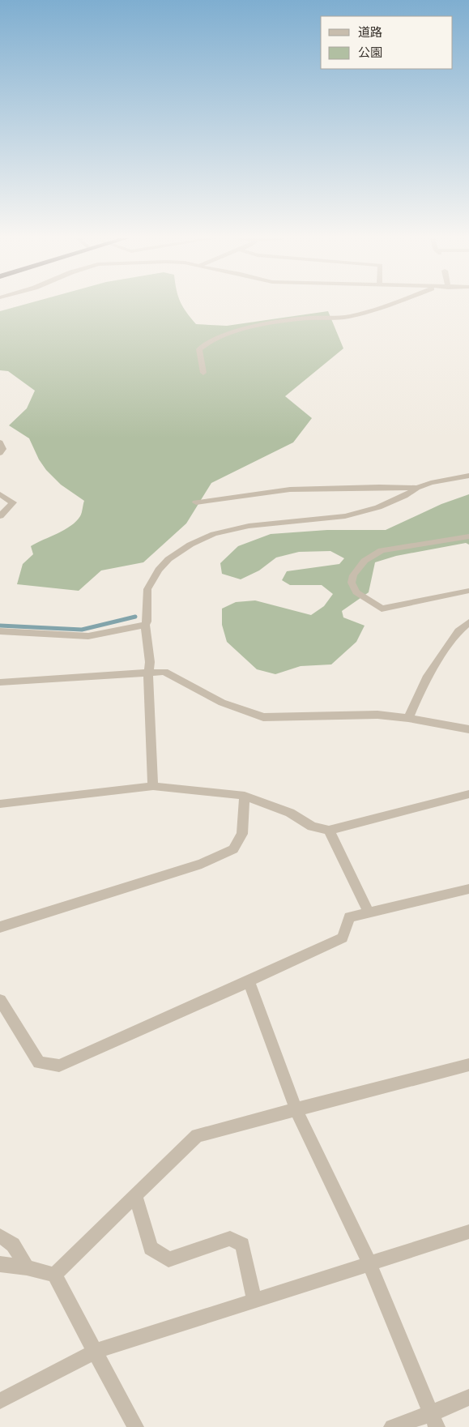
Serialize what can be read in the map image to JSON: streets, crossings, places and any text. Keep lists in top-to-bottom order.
{
  "legend": ["道路", "公園"]
}
